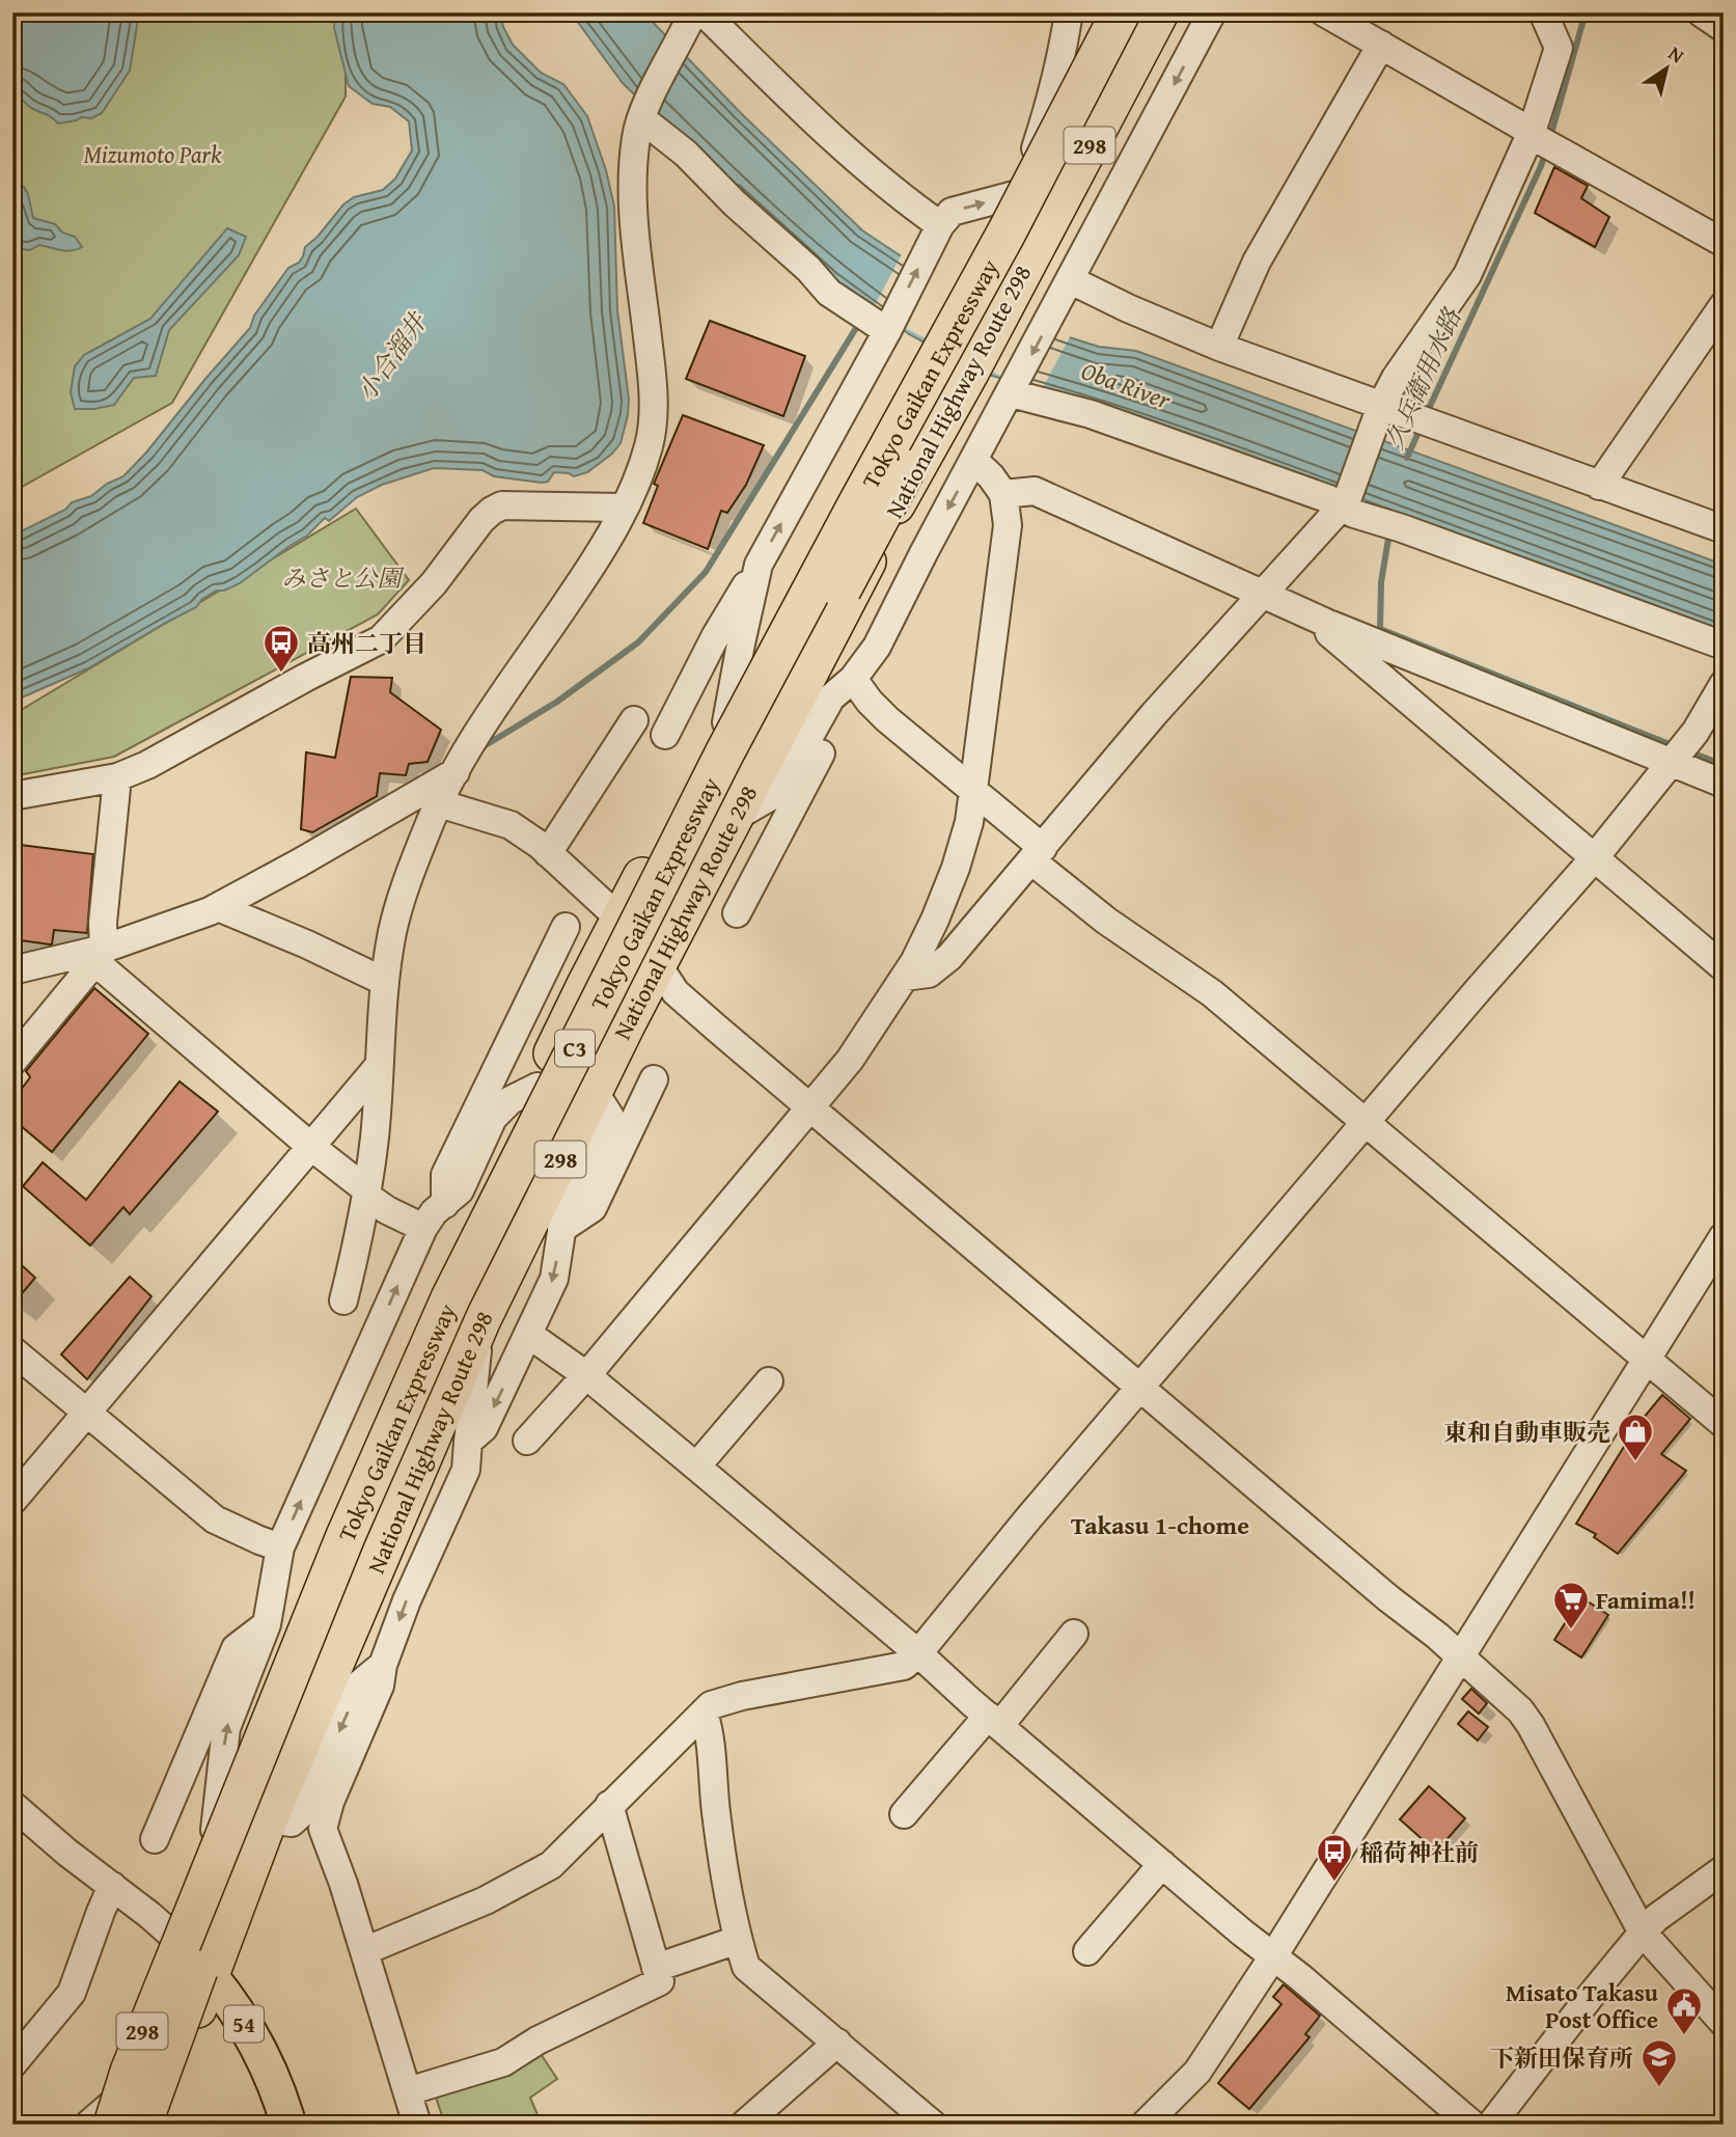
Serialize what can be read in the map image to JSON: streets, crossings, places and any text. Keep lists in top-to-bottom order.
{
  "streets": {
    "highway": [
      "298",
      "Tokyo Gaikan Expressway",
      "National Highway Route 298",
      "C3"
    ],
    "main road": ["54"]
  },
  "crossings": [
    ["Tokyo Gaikan Expressway", "National Highway Route 298"],
    ["National Highway Route 298", "54"]
  ],
  "districts": ["Takasu 1-chome"],
  "water": ["小合溜井", "久兵衛用水路", "Oba River"],
  "parks": ["Mizumoto Park", "みさと公園"],
  "places": {
    "bus stop": ["高州二丁目", "稲荷神社前"],
    "shop": ["東和自動車販売"],
    "supermarket": ["Famima!!"],
    "public building": ["Misato Takasu Post Office"],
    "school or university": ["下新田保育所"]
  },
  "north": "top right"
}
